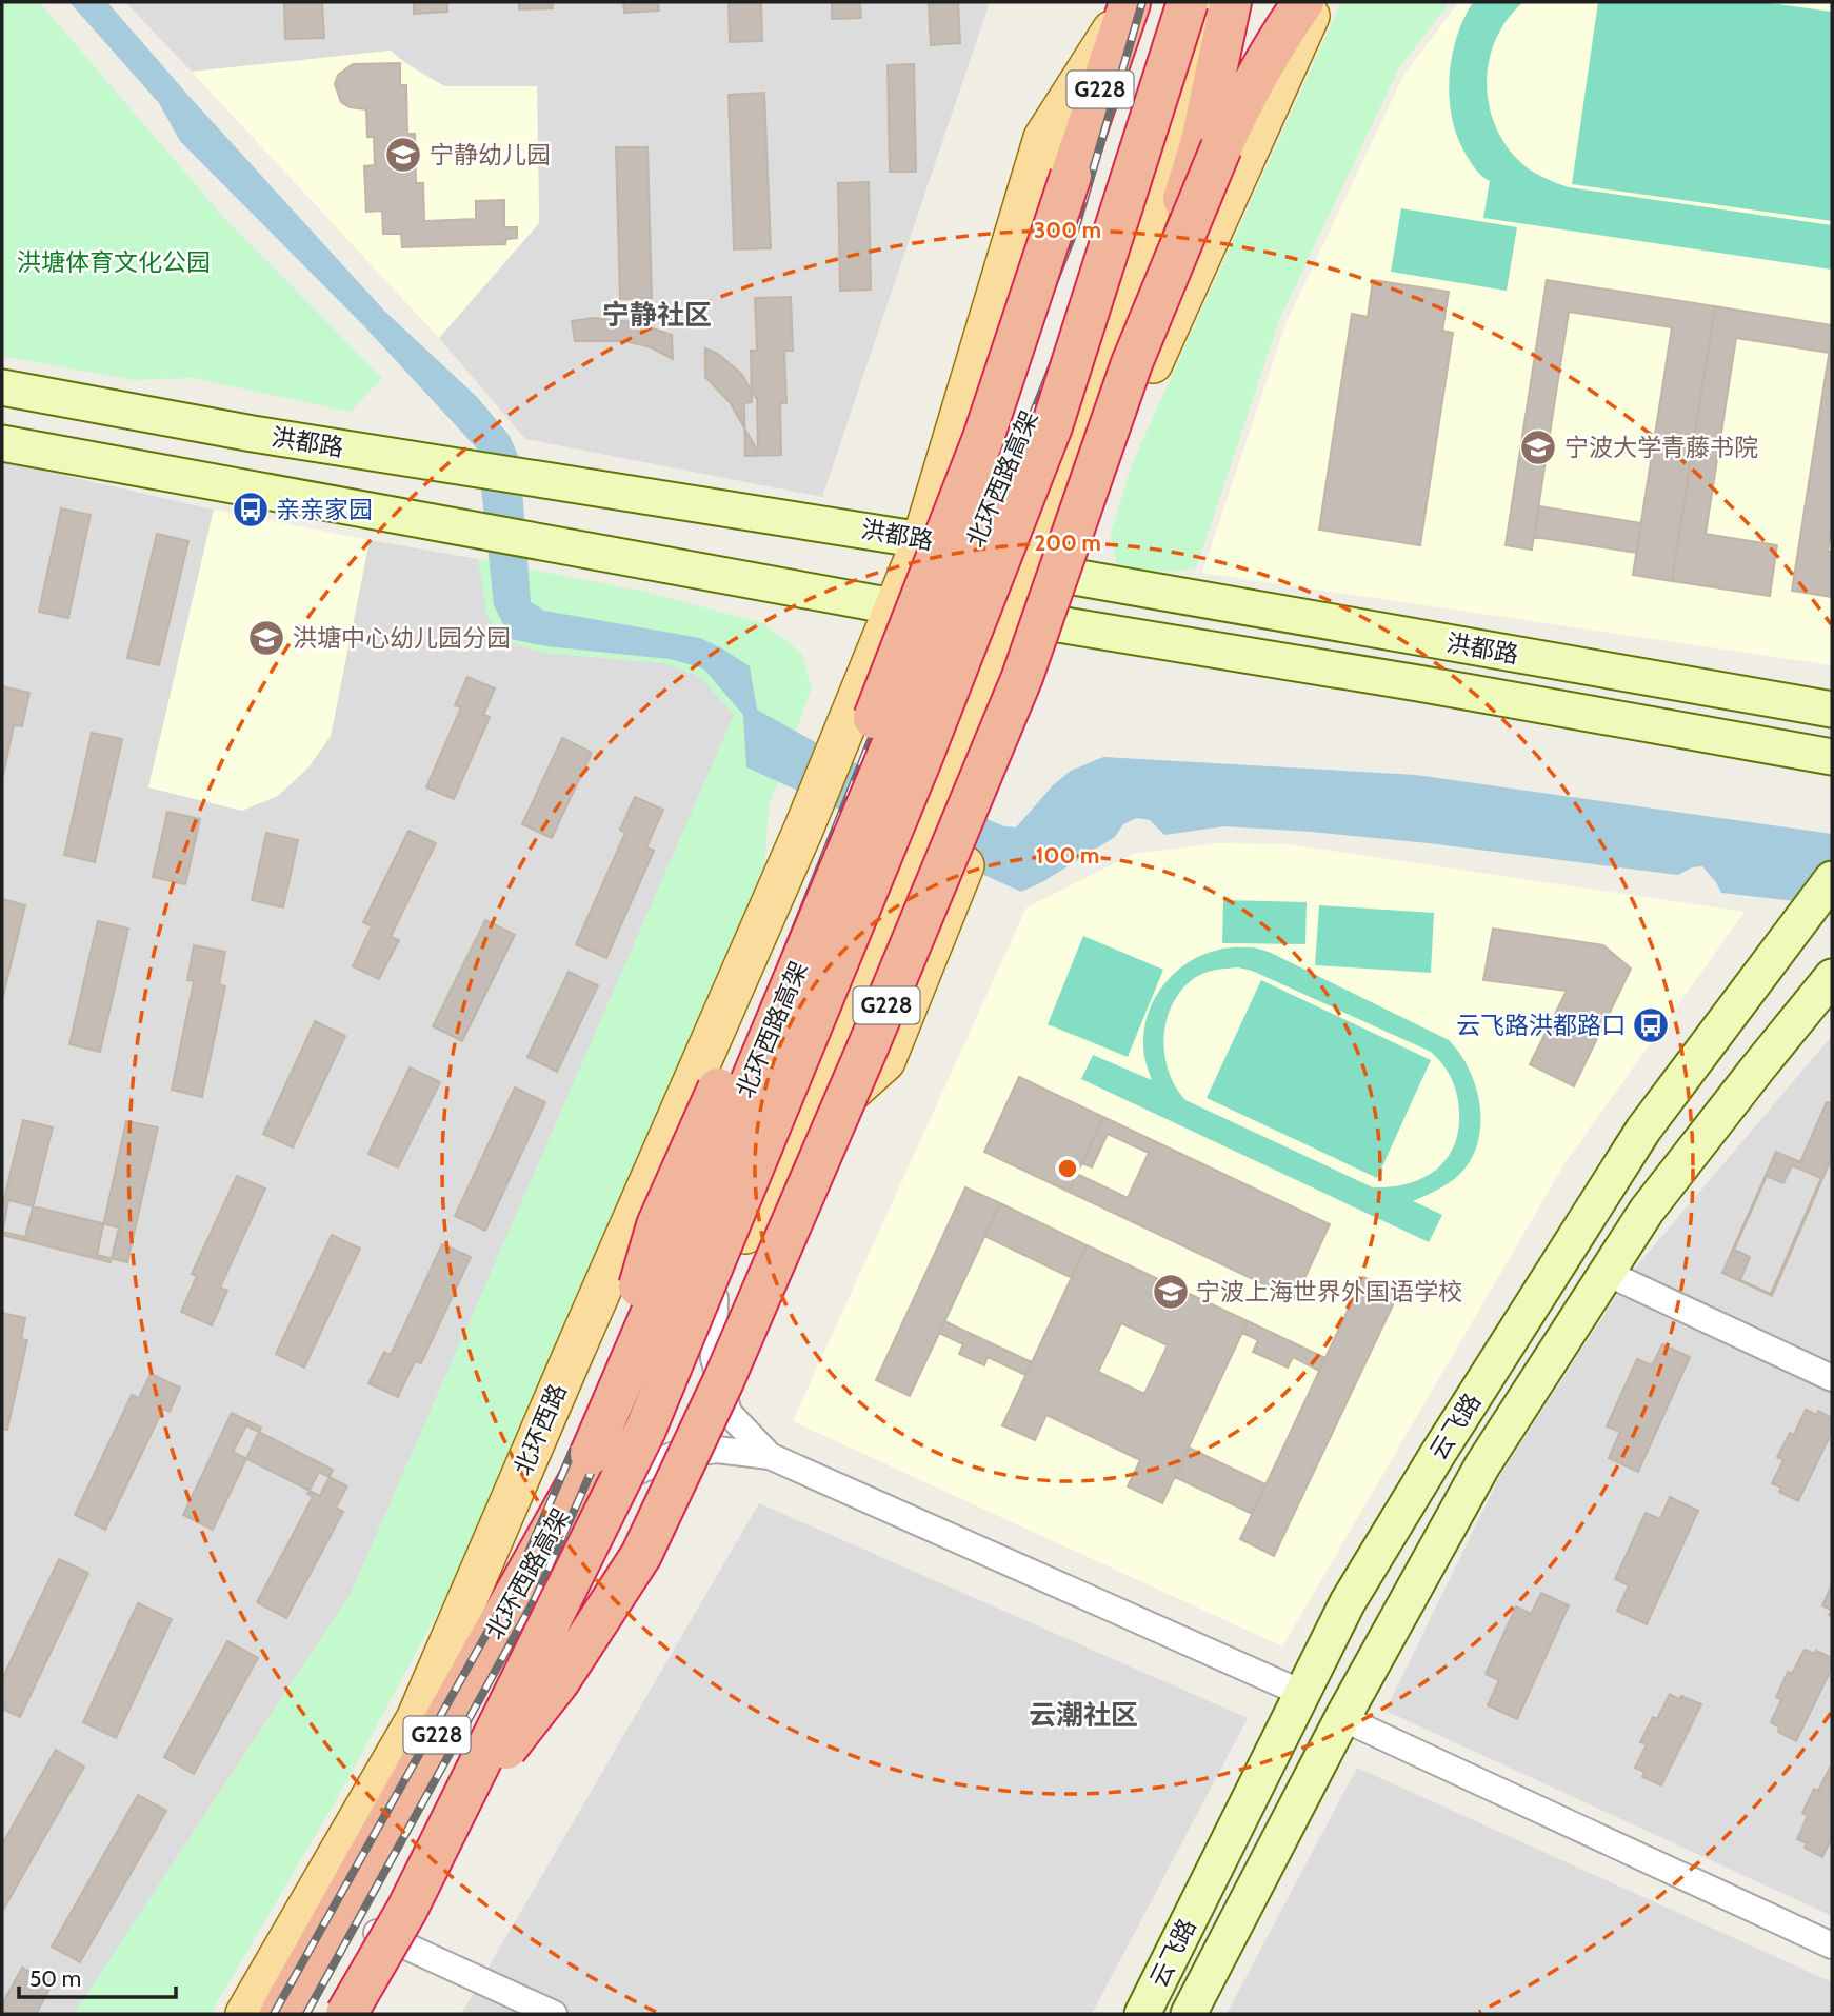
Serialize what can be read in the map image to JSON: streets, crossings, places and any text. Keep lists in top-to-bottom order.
{
  "streets": {
    "highway": ["G228", "北环西路高架"],
    "main road": ["洪都路", "云飞路", "北环西路"]
  },
  "crossings": [
    ["G228", "北环西路高架"],
    ["G228", "北环西路"],
    ["洪都路", "北环西路"],
    ["北环西路高架", "北环西路"]
  ],
  "districts": ["宁静社区", "云潮社区"],
  "parks": ["洪塘体育文化公园"],
  "places": {
    "school or university": [
      "宁静幼儿园",
      "宁波大学青藤书院",
      "洪塘中心幼儿园分园",
      "宁波上海世界外国语学校"
    ],
    "bus stop": ["亲亲家园", "云飞路洪都路口"]
  },
  "scale_bar": "50 m",
  "rings": ["300 m", "200 m", "100 m"]
}
